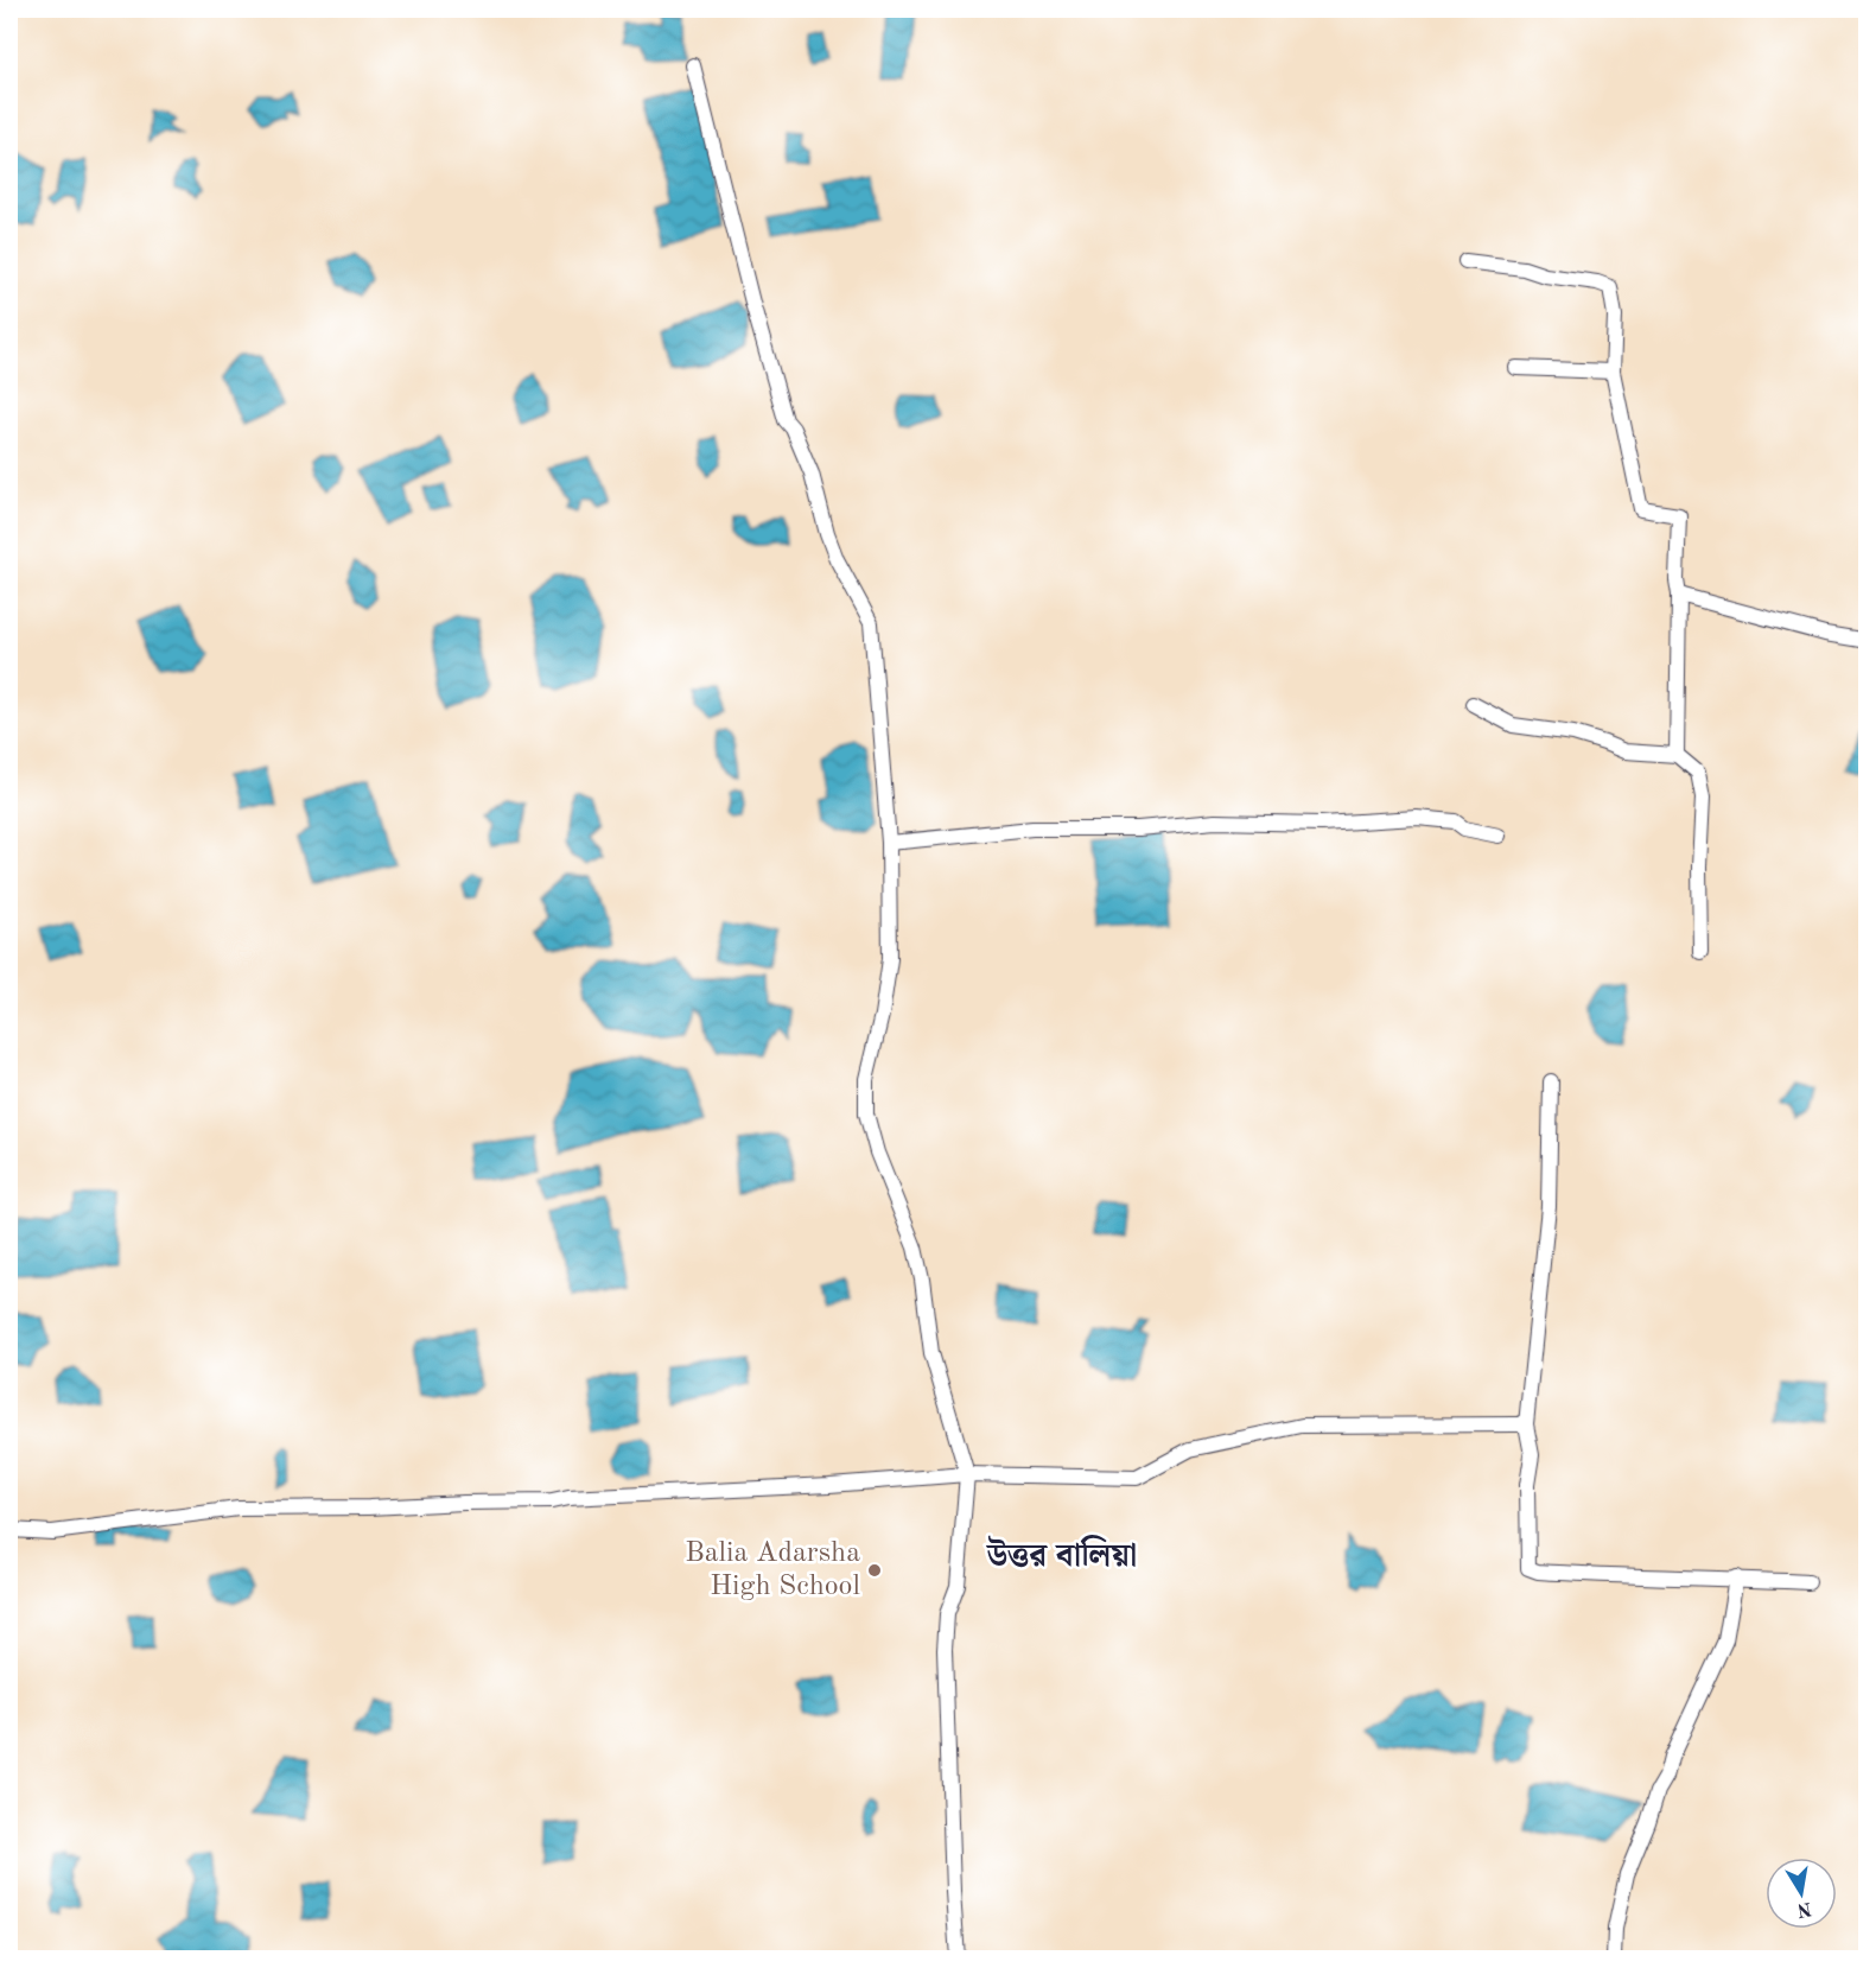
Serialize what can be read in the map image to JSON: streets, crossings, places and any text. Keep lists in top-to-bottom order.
{
  "districts": ["উত্তর বালিয়া"],
  "places": ["Balia Adarsha High School"],
  "north": "bottom"
}
